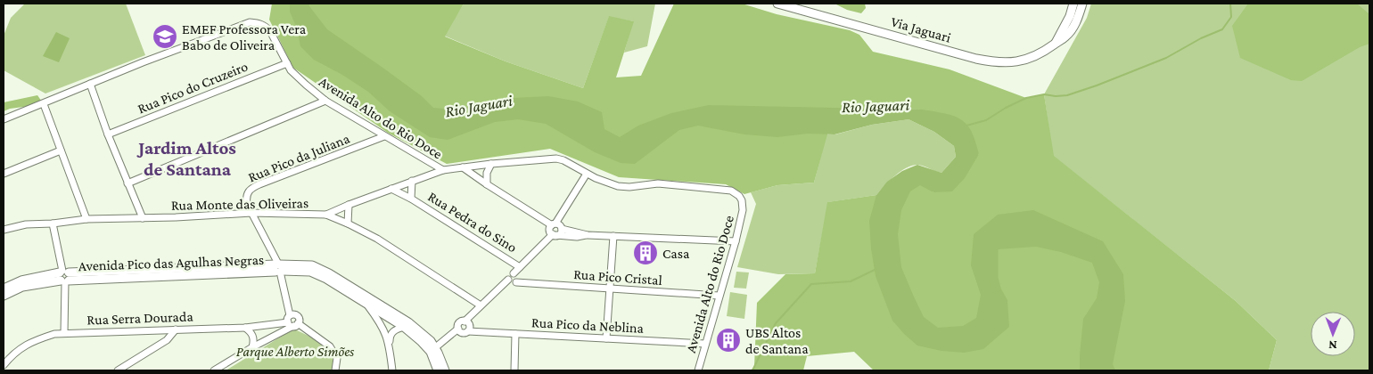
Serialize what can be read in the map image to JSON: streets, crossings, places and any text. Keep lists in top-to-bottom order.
{
  "streets": {
    "street": [
      "Via Jaguari",
      "Rua Pico do Cruzeiro",
      "Avenida Alto do Rio Doce",
      "Rua Pico da Juliana",
      "Rua Monte das Oliveiras",
      "Rua Pedra do Sino",
      "Avenida Pico das Agulhas Negras",
      "Rua Pico Cristal",
      "Rua Serra Dourada",
      "Rua Pico da Neblina"
    ]
  },
  "crossings": [
    ["Rua Pico do Cruzeiro", "Avenida Alto do Rio Doce"],
    ["Avenida Alto do Rio Doce", "Rua Pico da Juliana"],
    ["Avenida Alto do Rio Doce", "Rua Pico Cristal"],
    ["Avenida Alto do Rio Doce", "Rua Pico da Neblina"],
    ["Rua Pico da Juliana", "Rua Monte das Oliveiras"],
    ["Rua Pico da Juliana", "Avenida Pico das Agulhas Negras"],
    ["Rua Pico da Juliana", "Rua Serra Dourada"]
  ],
  "districts": ["Jardim Altos de Santana"],
  "water": ["Rio Jaguari"],
  "parks": ["Parque Alberto Simões"],
  "places": {
    "school or university": ["EMEF Professora Vera Babo de Oliveira"],
    "building": ["Casa", "UBS Altos de Santana"]
  },
  "north": "bottom"
}
